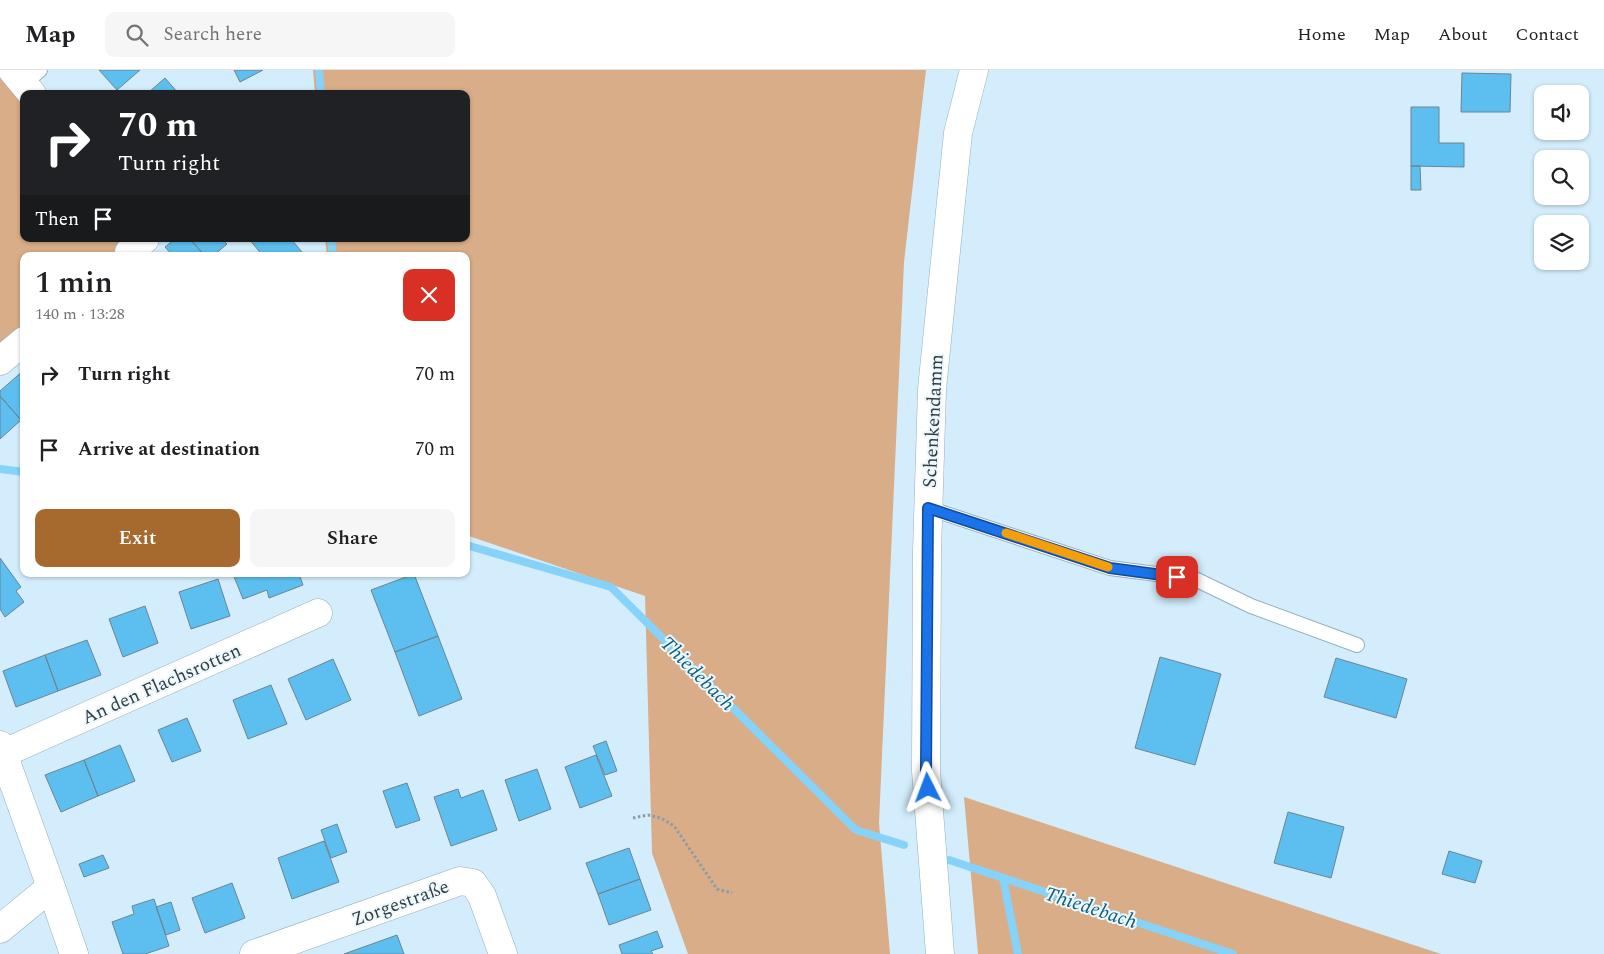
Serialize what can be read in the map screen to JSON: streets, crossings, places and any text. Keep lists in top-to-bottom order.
{
  "streets": {
    "street": ["Schenkendamm", "An den Flachsrotten", "Zorgestraße"]
  },
  "water": ["Thiedebach"],
  "page": {
    "header": "Map",
    "search": "Search here",
    "nav": [
      "Home",
      "Map",
      "About",
      "Contact"
    ],
    "turn": ["70 m", "Turn right"],
    "then": "Then",
    "heading": ["1 min", "140 m · 13:28"],
    "list": [
      {
        "name": "Turn right",
        "value": "70 m"
      },
      {
        "name": "Arrive at destination",
        "value": "70 m"
      }
    ],
    "buttons": ["Exit", "Share"]
  }
}
